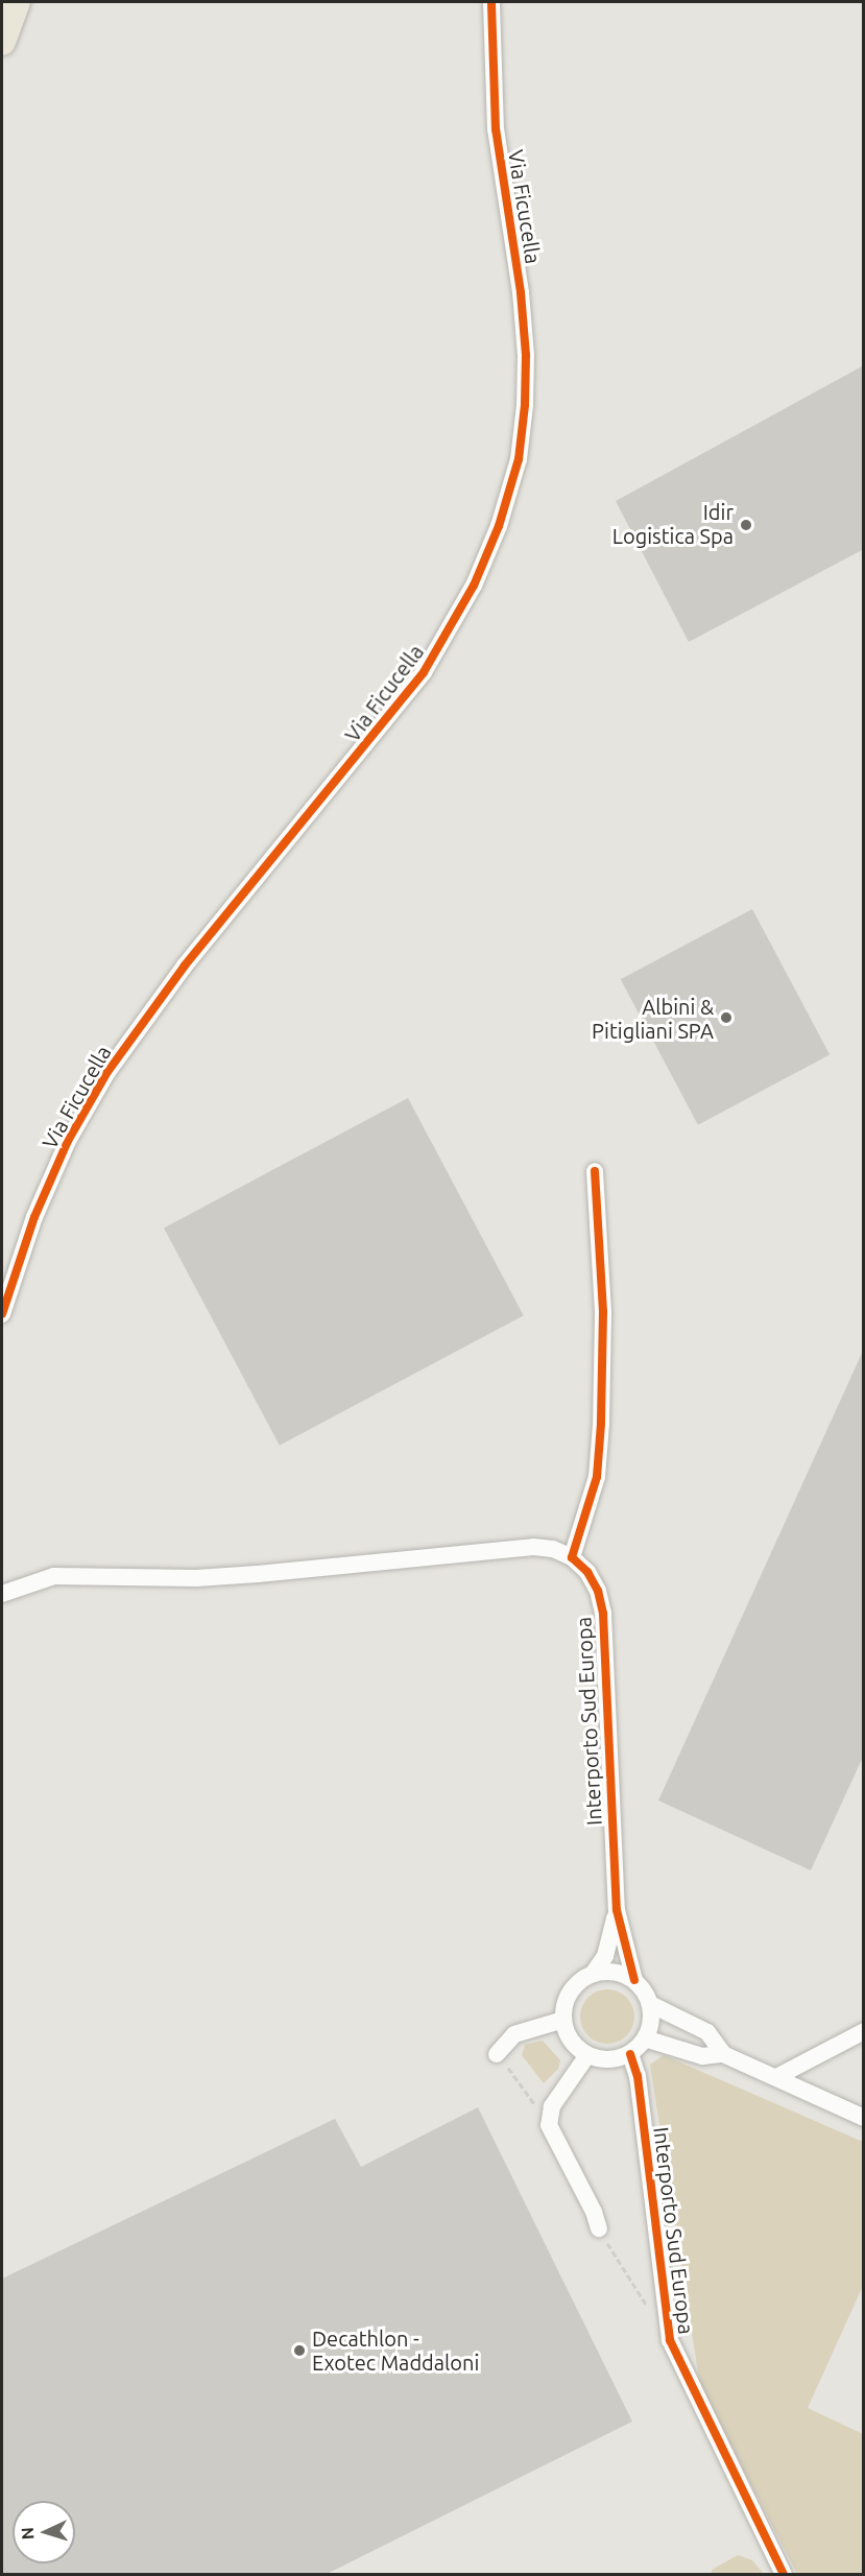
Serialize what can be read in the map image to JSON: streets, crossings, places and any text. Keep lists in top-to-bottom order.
{
  "streets": {
    "street": ["Via Ficucella", "Interporto Sud Europa"]
  },
  "places": ["Idir Logistica Spa", "Albini & Pitigliani SPA", "Decathlon - Exotec Maddaloni"],
  "north": "left"
}
